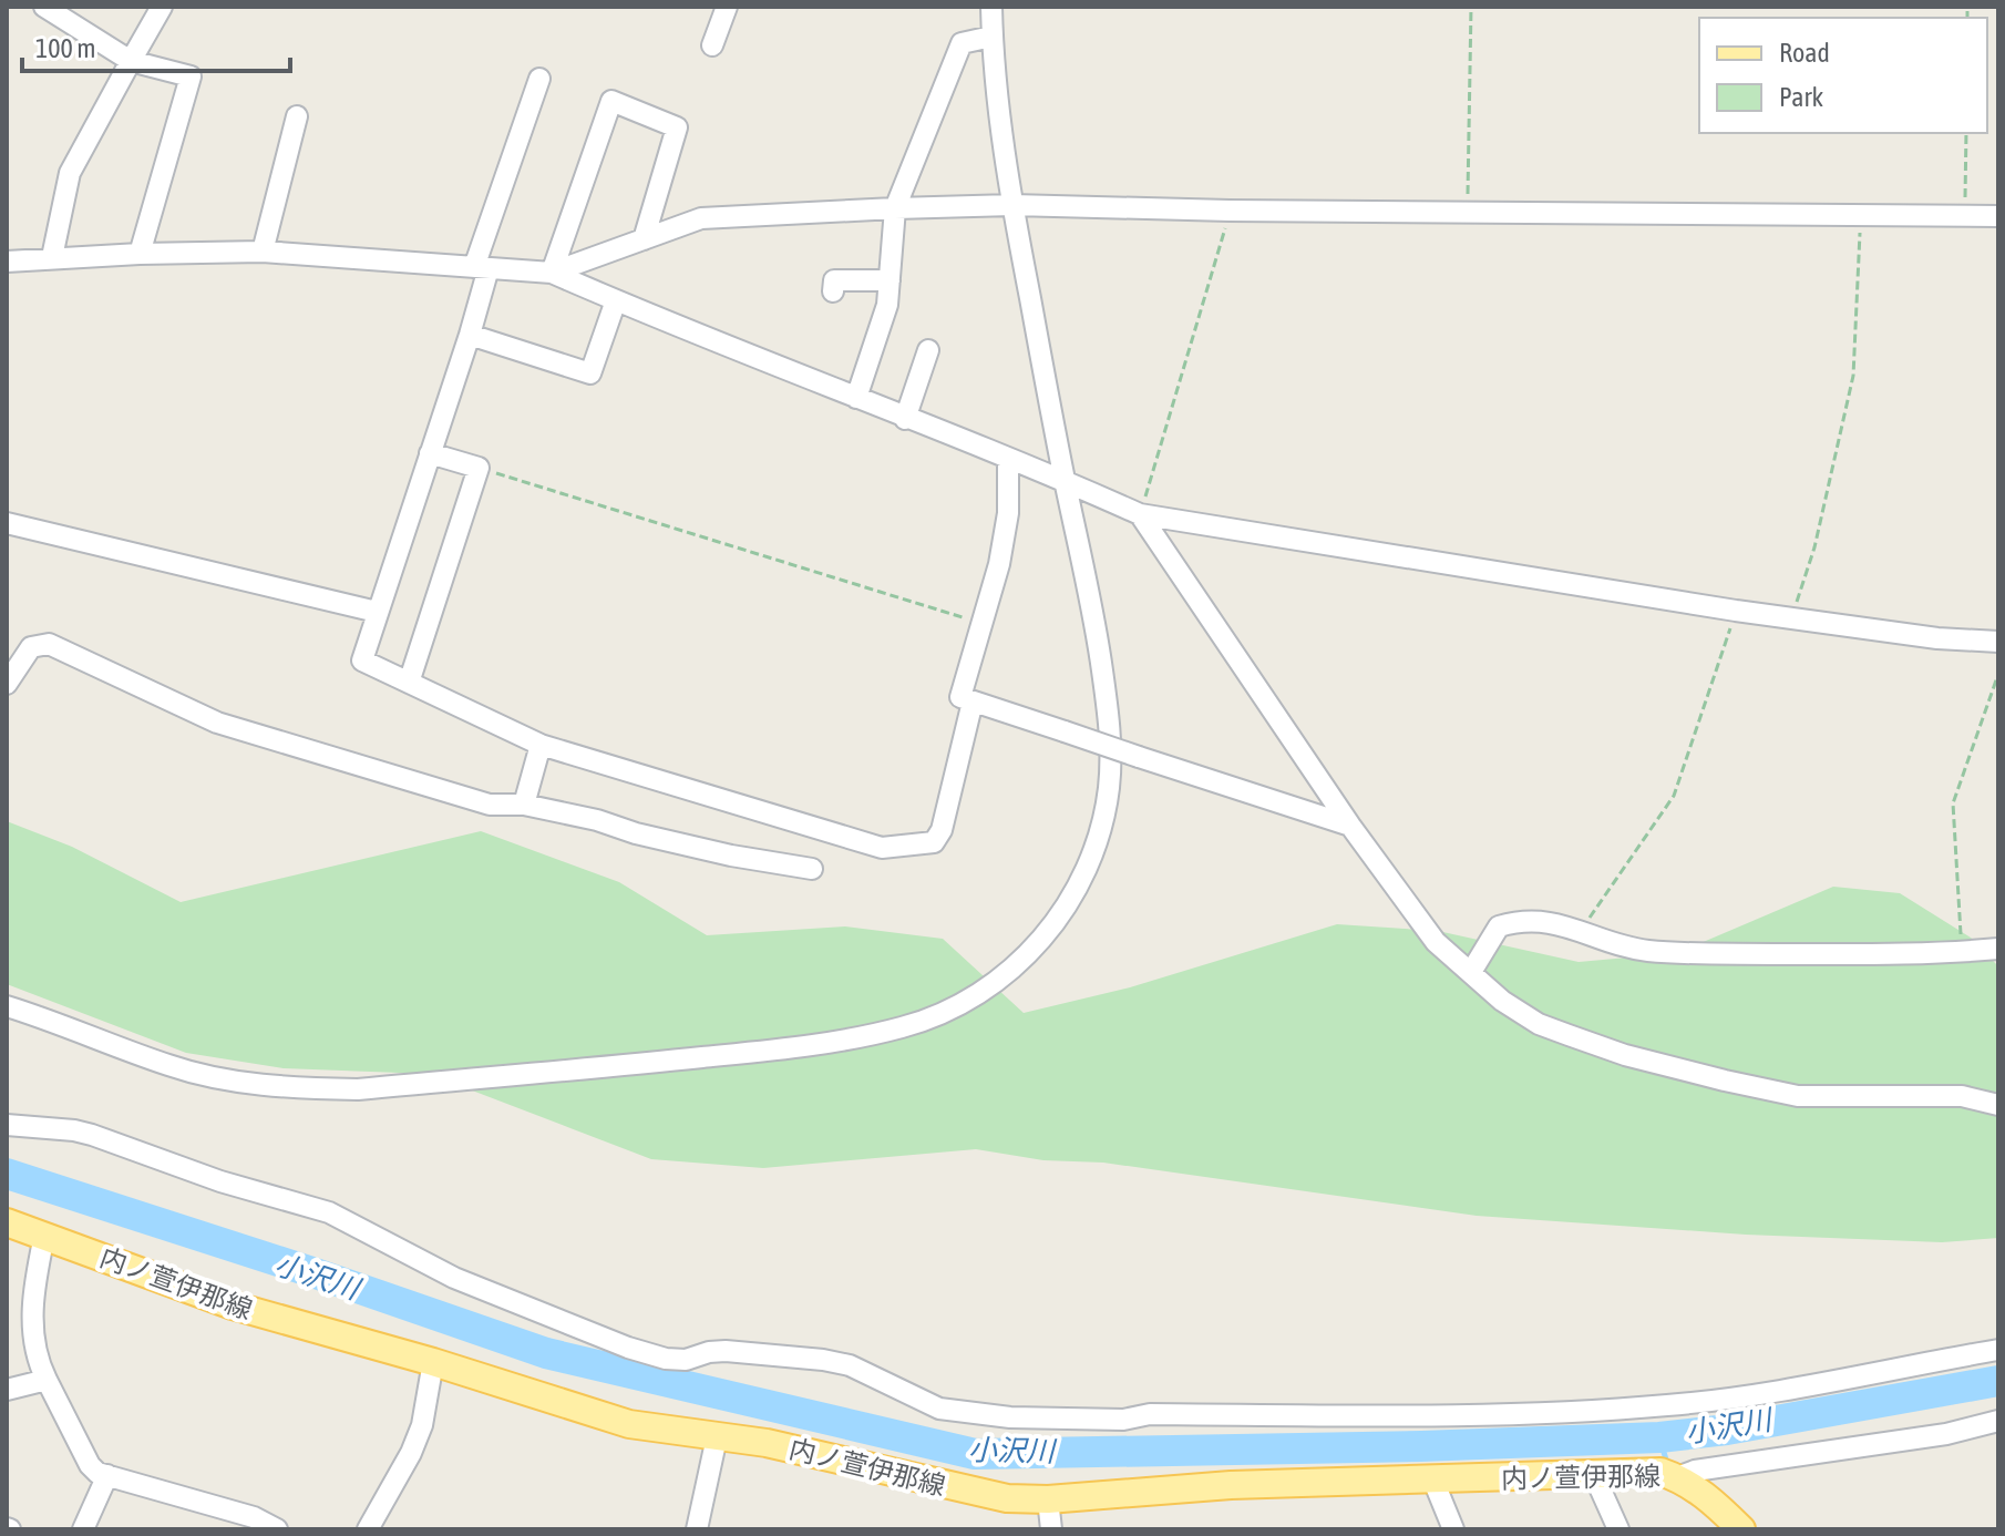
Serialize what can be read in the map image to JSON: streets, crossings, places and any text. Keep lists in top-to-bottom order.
{
  "streets": {
    "main road": ["内ノ萱伊那線"]
  },
  "water": ["小沢川"],
  "legend": ["Road", "Park"],
  "scale_bar": "100 m"
}
